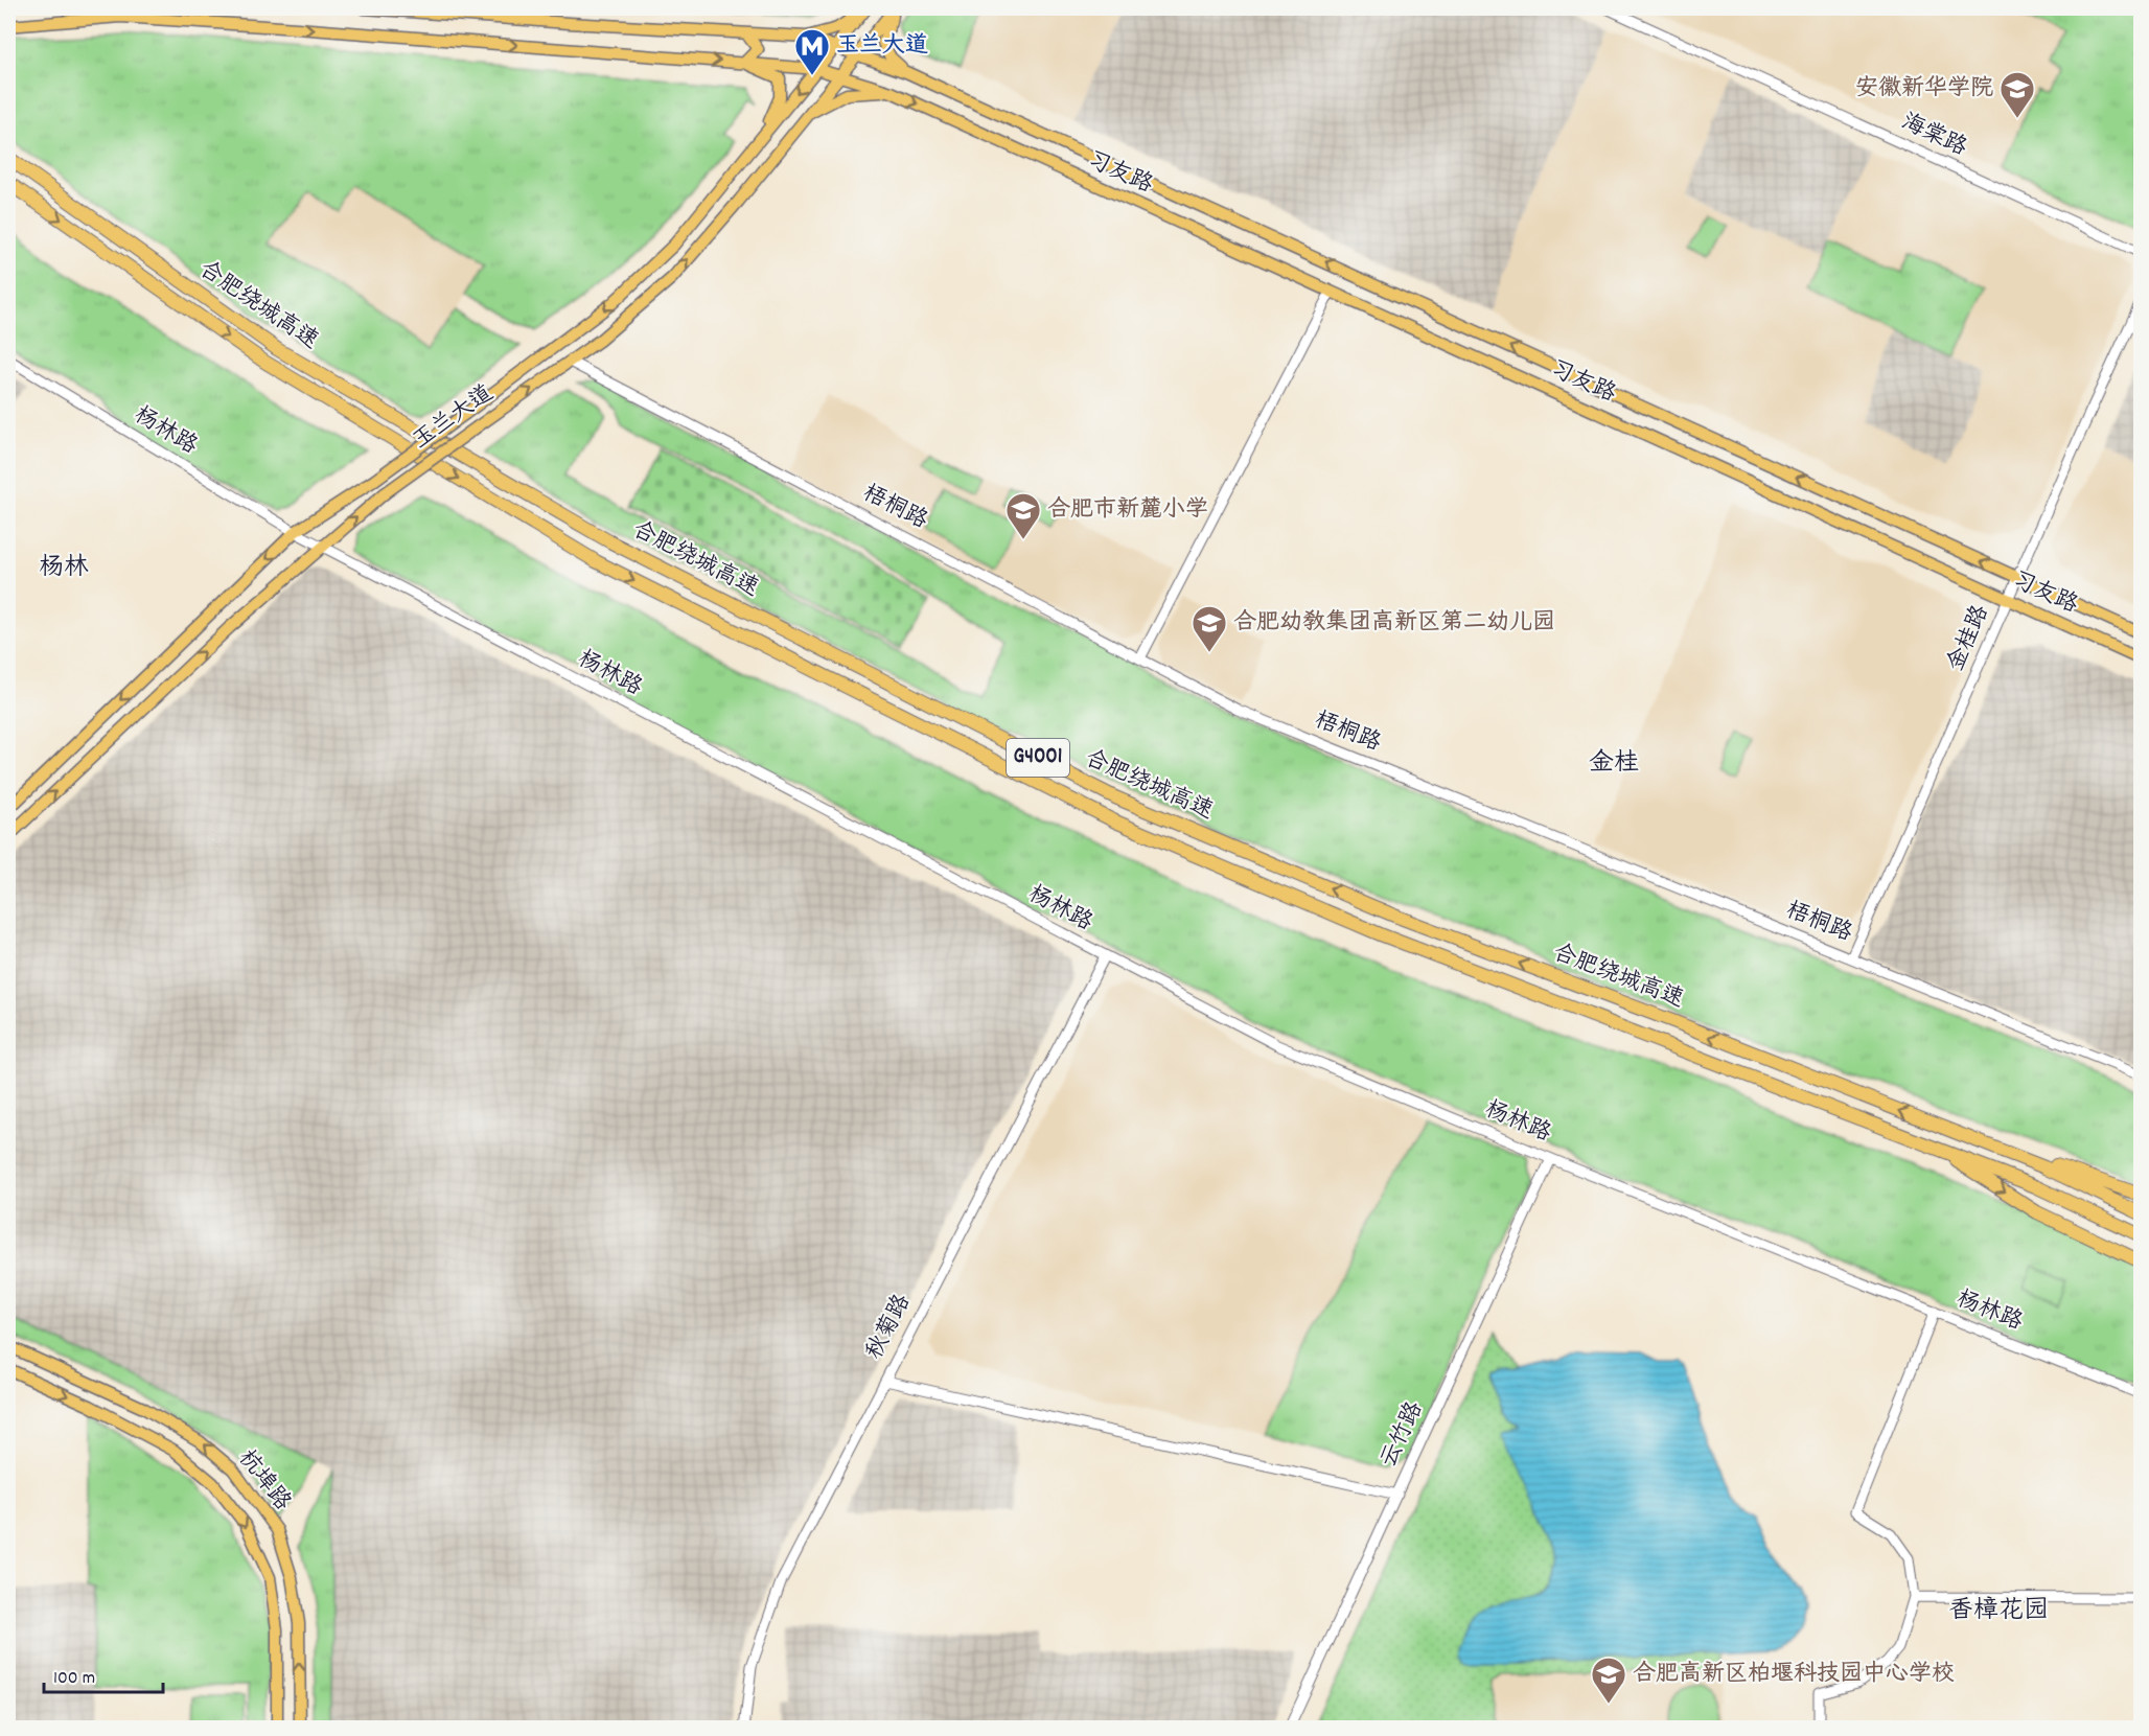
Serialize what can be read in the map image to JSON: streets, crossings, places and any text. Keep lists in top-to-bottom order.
{
  "streets": {
    "highway": ["合肥绕城高速", "G4001"],
    "main road": ["习友路", "玉兰大道", "杭埠路"],
    "street": [
      "海棠路",
      "杨林路",
      "梧桐路",
      "金桂路",
      "秋菊路",
      "云竹路"
    ]
  },
  "crossings": [
    ["习友路", "玉兰大道"],
    ["习友路", "金桂路"],
    ["玉兰大道", "杨林路"],
    ["玉兰大道", "梧桐路"],
    ["杨林路", "秋菊路"],
    ["杨林路", "云竹路"],
    ["梧桐路", "金桂路"]
  ],
  "districts": ["杨林", "金桂", "香樟花园"],
  "places": {
    "metro station": ["玉兰大道"],
    "school or university": [
      "安徽新华学院",
      "合肥市新麓小学",
      "合肥幼教集团高新区第二幼儿园",
      "合肥高新区柏堰科技园中心学校"
    ]
  },
  "scale_bar": "100 m"
}
